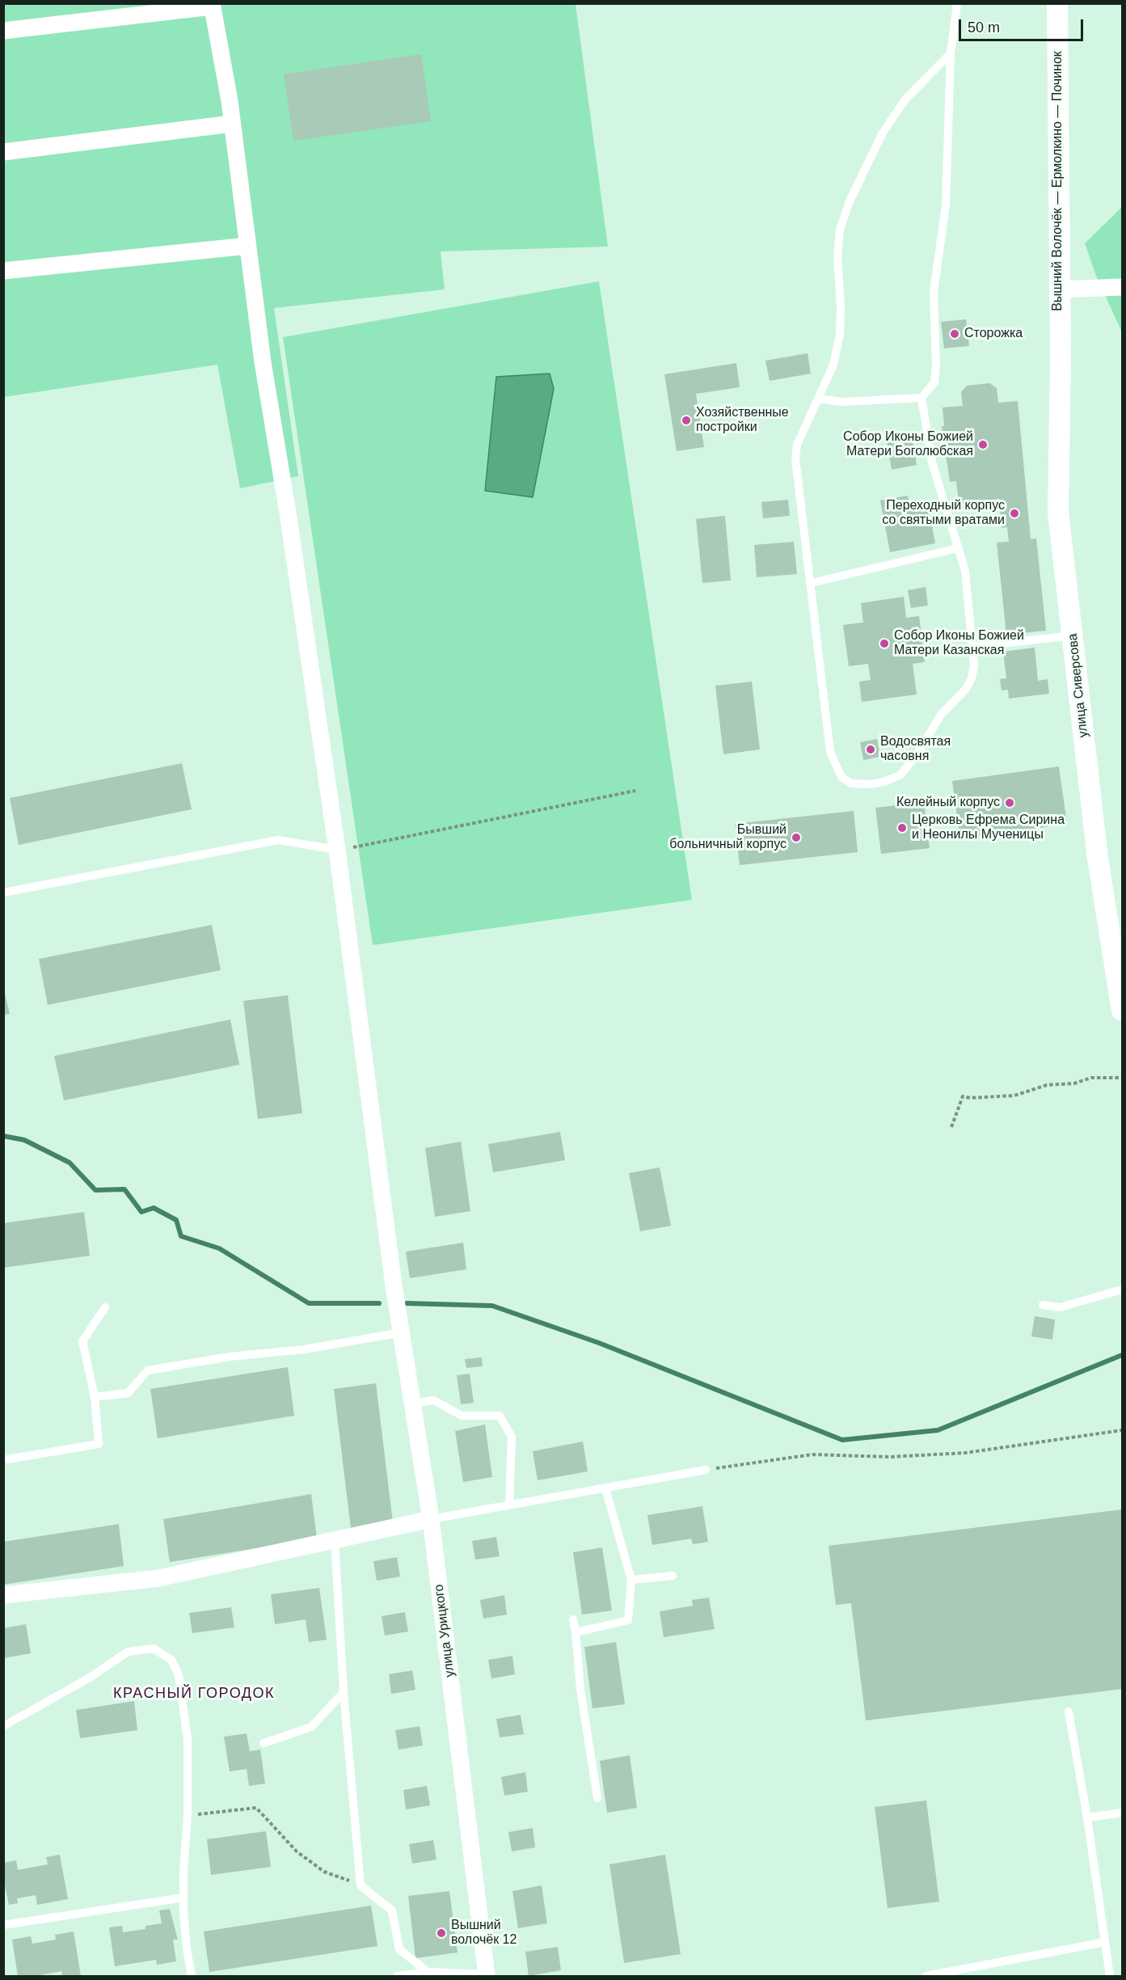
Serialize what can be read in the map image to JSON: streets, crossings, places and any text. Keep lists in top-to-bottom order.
{
  "streets": {
    "street": ["Вышний Волочёк — Ермолкино — Починок", "улица Сиверсова", "улица Урицкого"]
  },
  "crossings": [
    ["Вышний Волочёк — Ермолкино — Починок", "улица Сиверсова"]
  ],
  "districts": ["КРАСНЫЙ ГОРОДОК"],
  "places": [
    "Сторожка",
    "Хозяйственные постройки",
    "Собор Иконы Божией Матери Боголюбская",
    "Переходный корпус со святыми вратами",
    "Собор Иконы Божией Матери Казанская",
    "Водосвятая часовня",
    "Келейный корпус",
    "Церковь Ефрема Сирина и Неонилы Мученицы",
    "Бывший больничный корпус",
    "Вышний волочёк 12"
  ],
  "scale_bar": "50 m"
}
